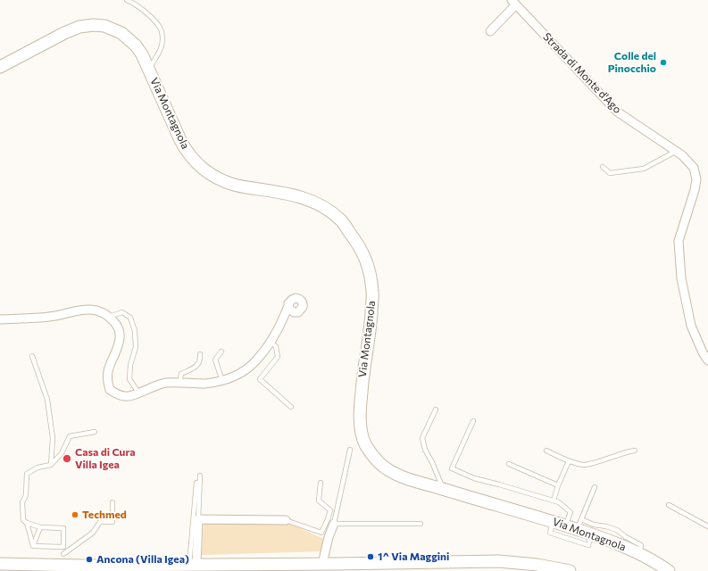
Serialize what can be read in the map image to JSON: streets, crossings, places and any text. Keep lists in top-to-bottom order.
{
  "streets": {
    "main road": ["Via Montagnola"],
    "street": ["Strada di Monte d'Ago"]
  },
  "places": [
    "Colle del Pinocchio",
    "Casa di Cura Villa Igea",
    "Techmed",
    "1^ Via Maggini",
    "Ancona (Villa Igea)"
  ]
}
